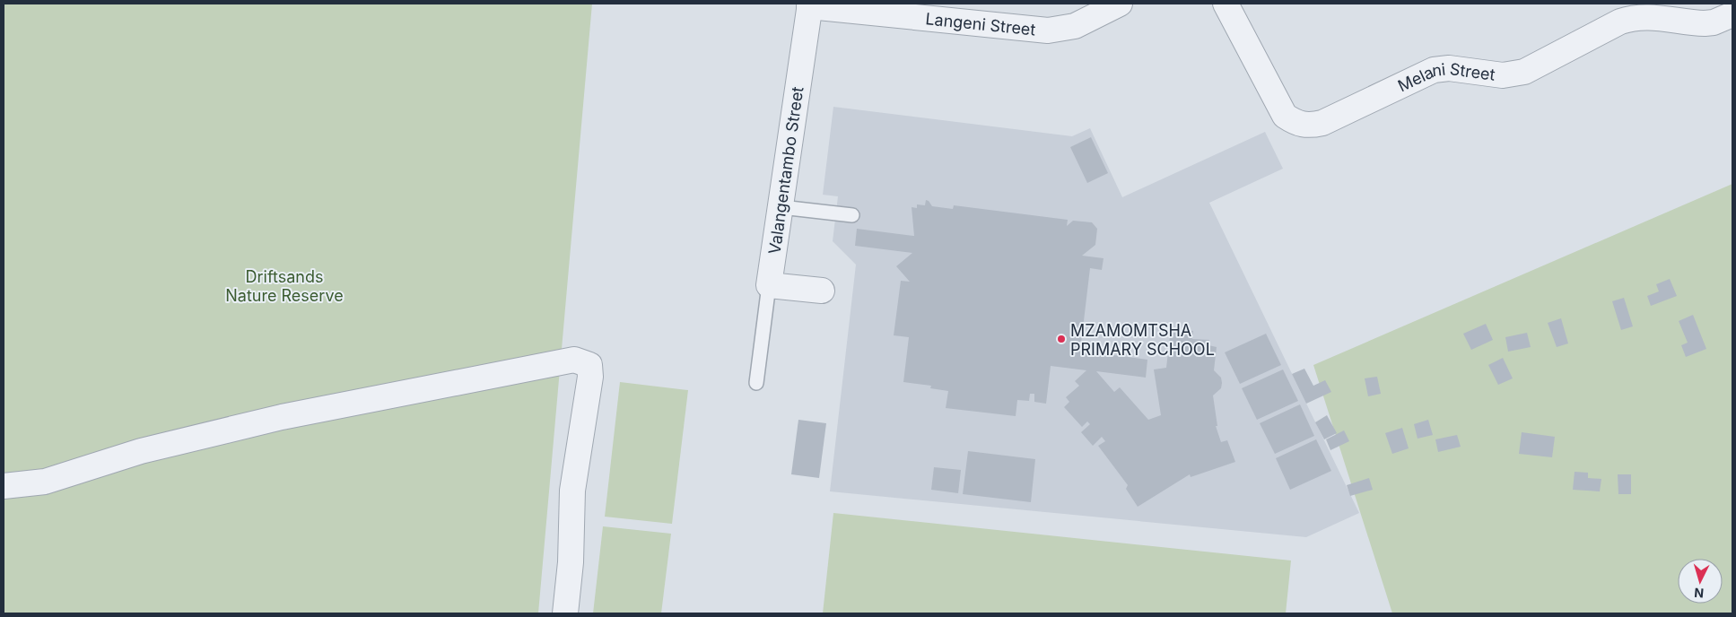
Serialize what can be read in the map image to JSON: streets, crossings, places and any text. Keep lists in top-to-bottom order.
{
  "streets": {
    "street": ["Langeni Street", "Melani Street", "Valangentambo Street"]
  },
  "crossings": [
    ["Langeni Street", "Valangentambo Street"]
  ],
  "parks": ["Driftsands Nature Reserve"],
  "places": ["MZAMOMTSHA PRIMARY SCHOOL"],
  "north": "bottom"
}
